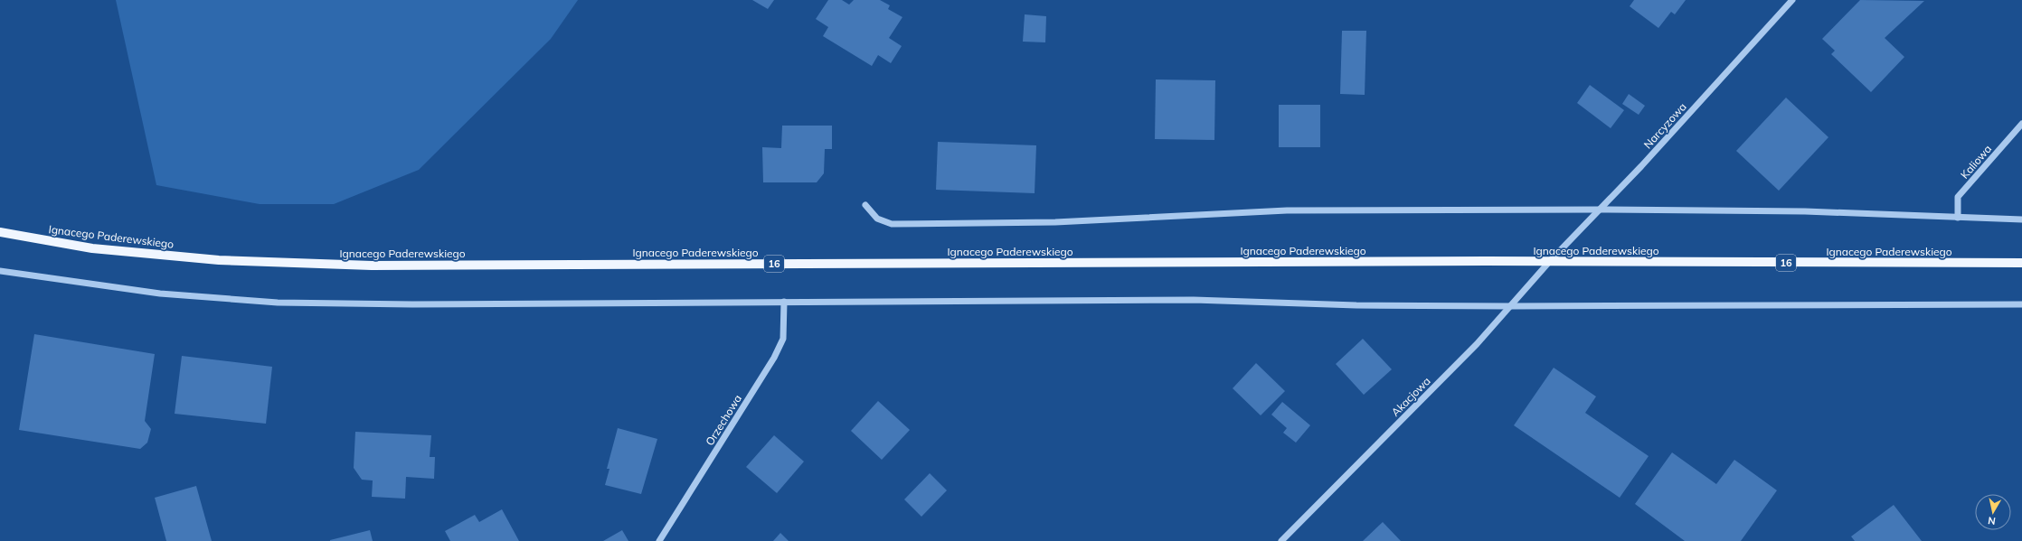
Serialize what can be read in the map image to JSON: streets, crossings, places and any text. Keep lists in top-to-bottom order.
{
  "streets": {
    "main road": ["Ignacego Paderewskiego", "16"],
    "street": [
      "Narcyzowa",
      "Kaliowa",
      "Akacjowa",
      "Orzechowa"
    ]
  },
  "crossings": [
    ["Narcyzowa", "Ignacego Paderewskiego"],
    ["Narcyzowa", "Akacjowa"],
    ["Ignacego Paderewskiego", "Akacjowa"]
  ],
  "north": "bottom"
}
